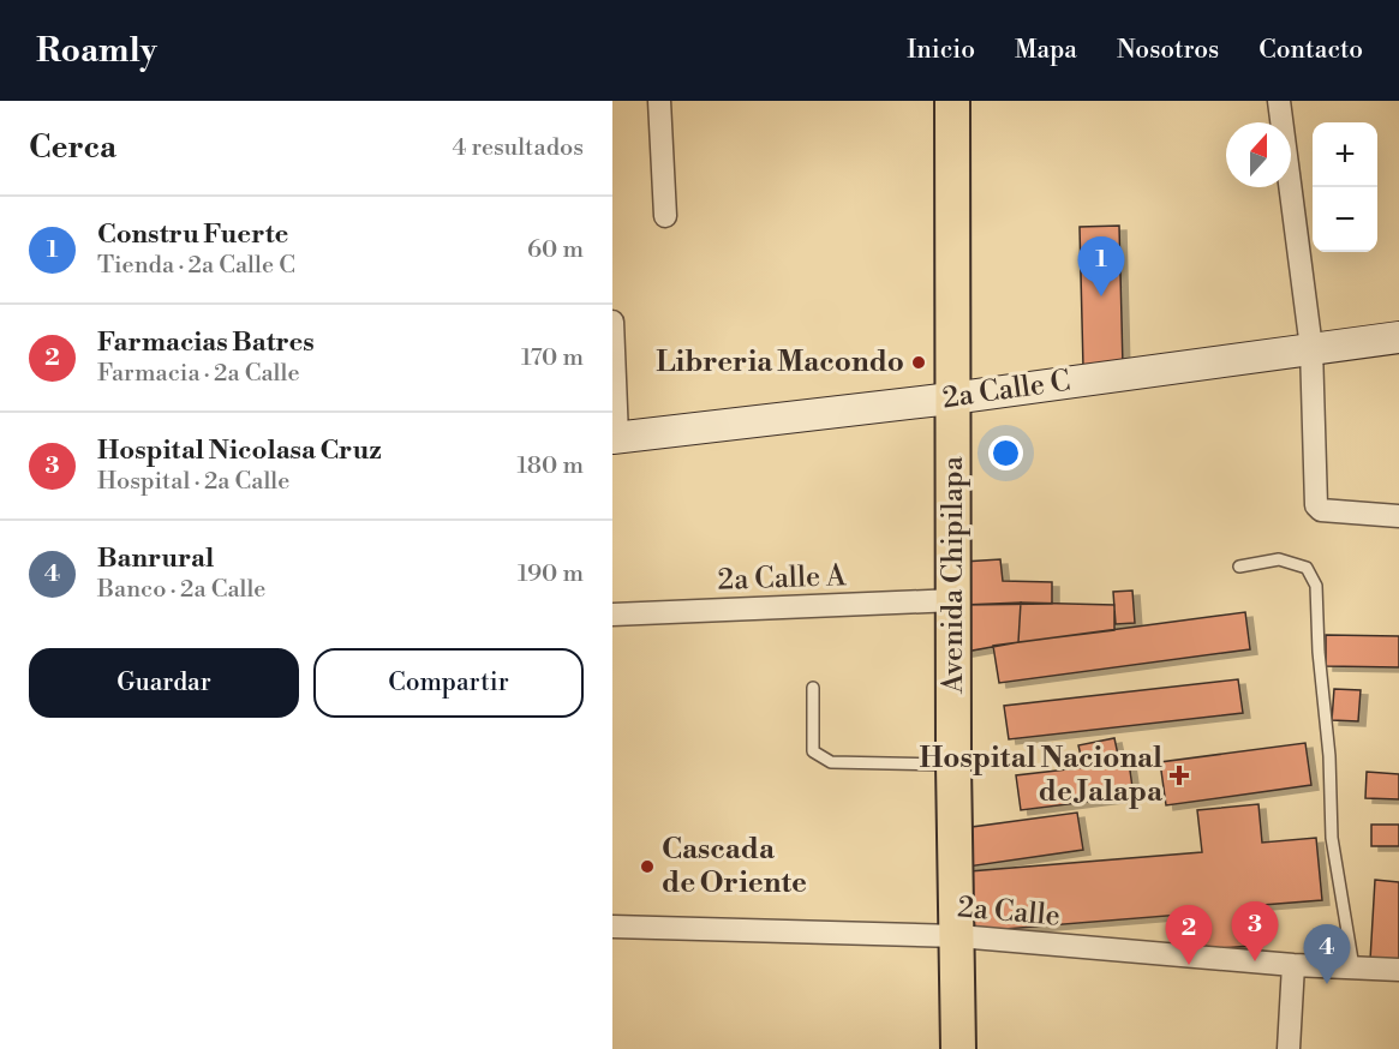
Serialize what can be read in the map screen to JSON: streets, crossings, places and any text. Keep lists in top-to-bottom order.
{
  "streets": {
    "main road": ["2a Calle C", "Avenida Chipilapa"],
    "street": ["2a Calle A", "2a Calle"]
  },
  "crossings": [
    ["2a Calle C", "Avenida Chipilapa"],
    ["Avenida Chipilapa", "2a Calle A"],
    ["Avenida Chipilapa", "2a Calle"]
  ],
  "places": {
    "other": ["Libreria Macondo", "Cascada de Oriente"],
    "health": ["Hospital Nacional de Jalapa"]
  },
  "north": "top",
  "page": {
    "header": "Roamly",
    "nav": [
      "Inicio",
      "Mapa",
      "Nosotros",
      "Contacto"
    ],
    "heading": ["Cerca", "4 resultados"],
    "map_buttons": ["+", "−"],
    "list": [
      {
        "mark": "1",
        "name": "Constru Fuerte",
        "note": "Tienda · 2a Calle C",
        "value": "60 m"
      },
      {
        "mark": "2",
        "name": "Farmacias Batres",
        "note": "Farmacia · 2a Calle",
        "value": "170 m"
      },
      {
        "mark": "3",
        "name": "Hospital Nicolasa Cruz",
        "note": "Hospital · 2a Calle",
        "value": "180 m"
      },
      {
        "mark": "4",
        "name": "Banrural",
        "note": "Banco · 2a Calle",
        "value": "190 m"
      }
    ],
    "pins": [
      "1",
      "3",
      "2",
      "4"
    ],
    "buttons": ["Guardar", "Compartir"]
  }
}
